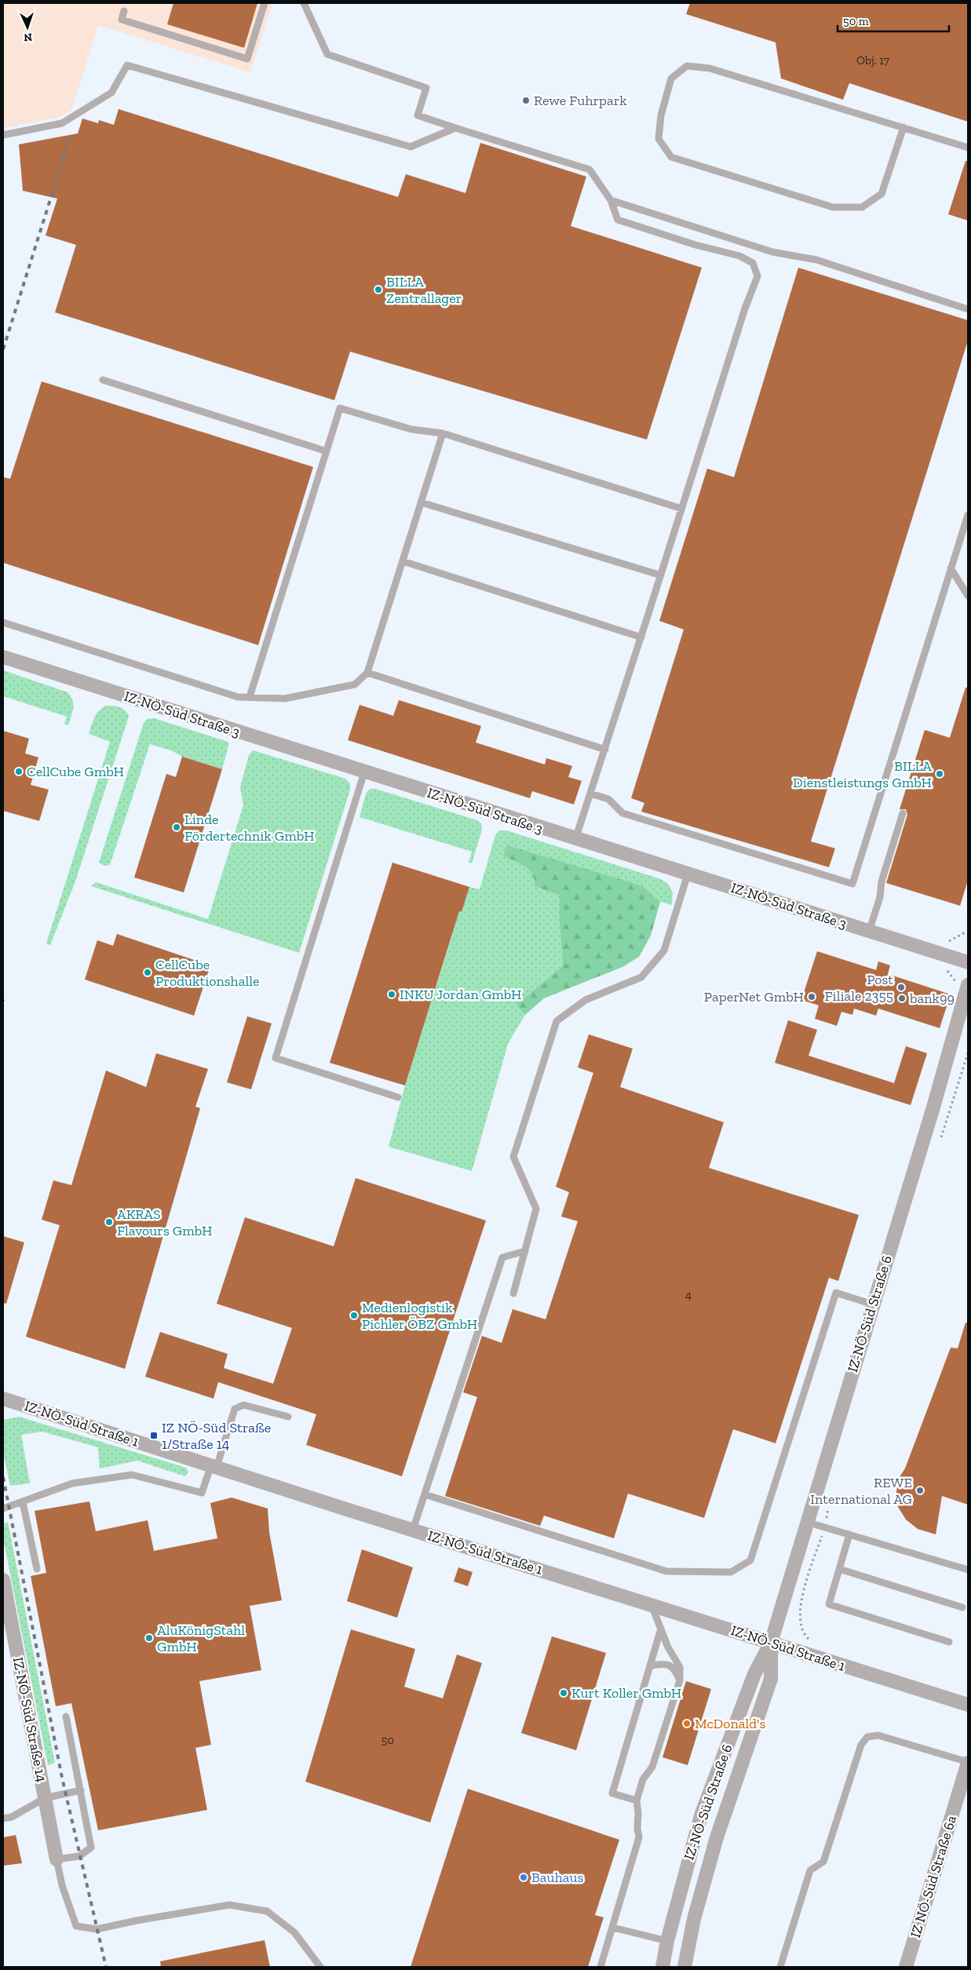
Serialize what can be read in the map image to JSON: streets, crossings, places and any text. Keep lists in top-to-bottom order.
{
  "streets": {
    "street": [
      "IZ-NÖ-Süd Straße 3",
      "IZ-NÖ-Süd Straße 6",
      "IZ-NÖ-Süd Straße 1",
      "IZ-NÖ-Süd Straße 14",
      "IZ NÖ-Süd Straße 6a"
    ]
  },
  "crossings": [
    ["IZ-NÖ-Süd Straße 6", "IZ-NÖ-Süd Straße 1"]
  ],
  "places": {
    "other": [
      "Rewe Fuhrpark",
      "BILLA Zentrallager",
      "CellCube GmbH",
      "BILLA Dienstleistungs GmbH",
      "Linde Fördertechnik GmbH",
      "CellCube Produktionshalle",
      "Post Filiale 2355",
      "INKU Jordan GmbH",
      "PaperNet GmbH",
      "bank99",
      "AKRAS Flavours GmbH",
      "Medienlogistik Pichler ÖBZ GmbH",
      "REWE International AG",
      "AluKönigStahl GmbH",
      "Kurt Koller GmbH",
      "McDonald's",
      "Bauhaus"
    ],
    "transit": ["IZ NÖ-Süd Straße 1/Straße 14"]
  },
  "house_numbers": ["Obj. 17", "4", "50"],
  "scale_bar": "50 m",
  "north": "bottom"
}
